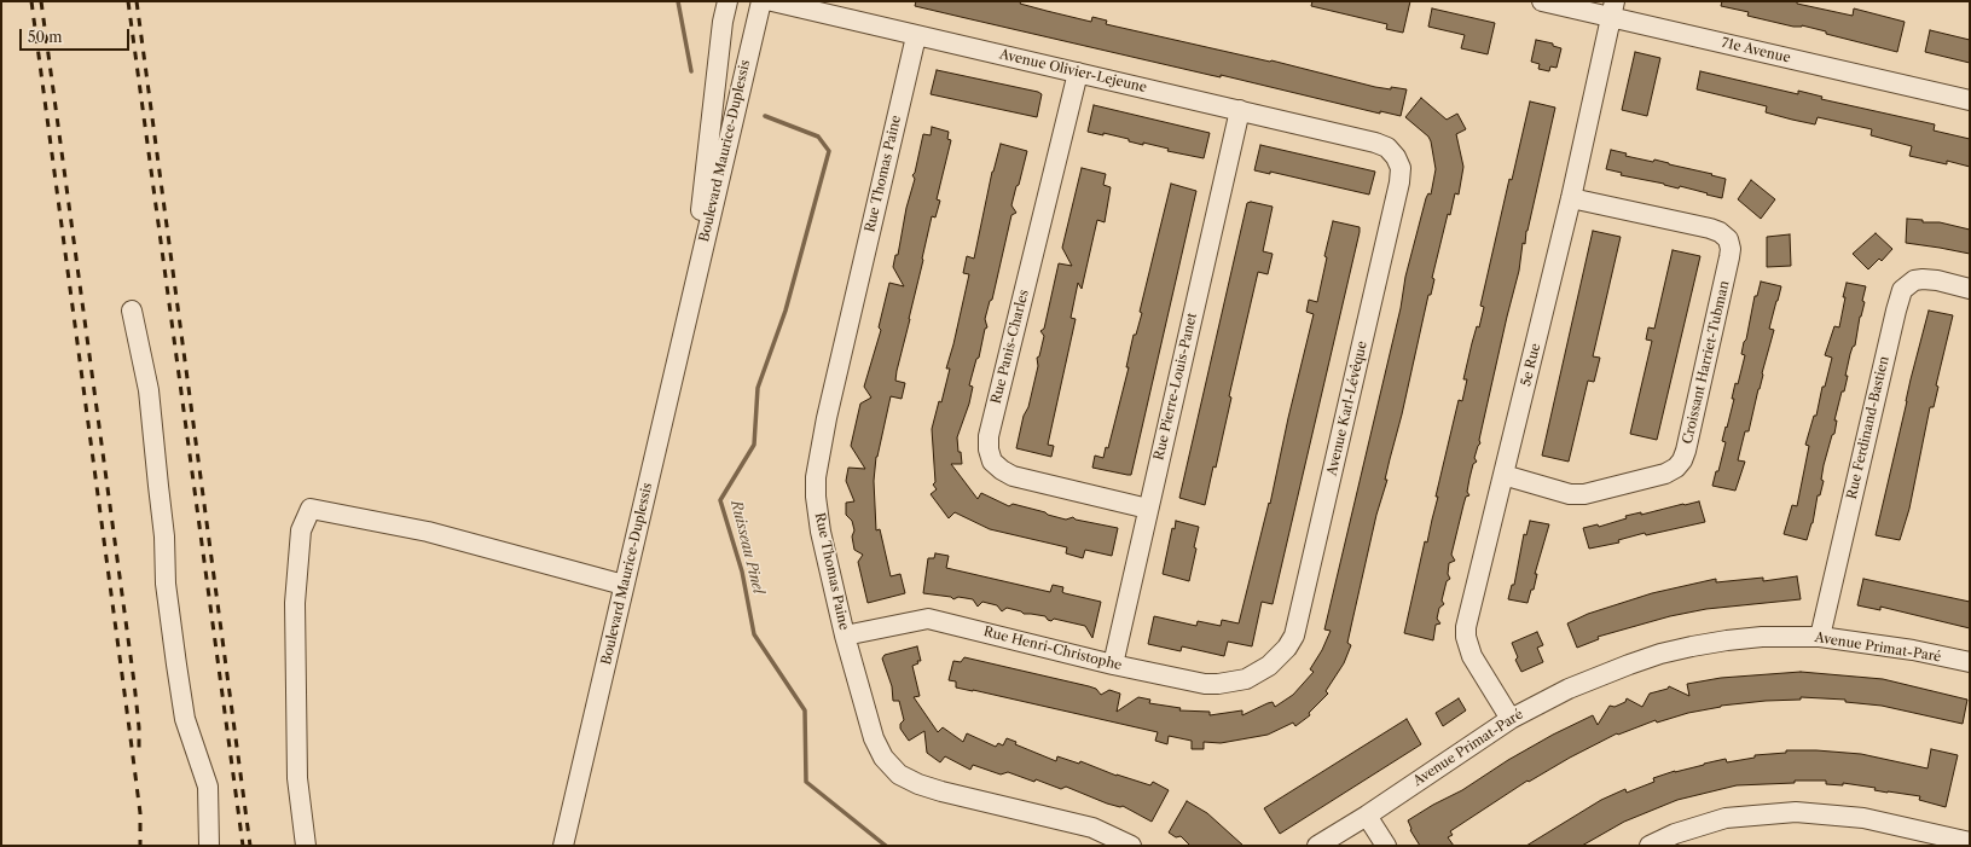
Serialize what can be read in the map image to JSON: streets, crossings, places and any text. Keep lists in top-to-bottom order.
{
  "streets": {
    "street": [
      "71e Avenue",
      "Avenue Olivier-Lejeune",
      "Boulevard Maurice-Duplessis",
      "Rue Thomas Paine",
      "Rue Panis-Charles",
      "Croissant Harriet-Tubman",
      "5e Rue",
      "Rue Pierre-Louis-Panet",
      "Avenue Karl-Lévêque",
      "Rue Ferdinand-Bastien",
      "Avenue Primat-Paré",
      "Rue Henri-Christophe"
    ]
  },
  "crossings": [
    ["71e Avenue", "5e Rue"],
    ["Avenue Olivier-Lejeune", "Rue Thomas Paine"],
    ["Avenue Olivier-Lejeune", "Rue Panis-Charles"],
    ["Avenue Olivier-Lejeune", "Rue Pierre-Louis-Panet"],
    ["Avenue Olivier-Lejeune", "Avenue Karl-Lévêque"],
    ["Rue Thomas Paine", "Rue Henri-Christophe"],
    ["Rue Panis-Charles", "Rue Pierre-Louis-Panet"],
    ["Croissant Harriet-Tubman", "5e Rue"],
    ["5e Rue", "Avenue Primat-Paré"],
    ["Rue Pierre-Louis-Panet", "Rue Henri-Christophe"],
    ["Avenue Karl-Lévêque", "Rue Henri-Christophe"],
    ["Rue Ferdinand-Bastien", "Avenue Primat-Paré"]
  ],
  "water": ["Ruisseau Pinel"],
  "scale_bar": "50 m"
}
